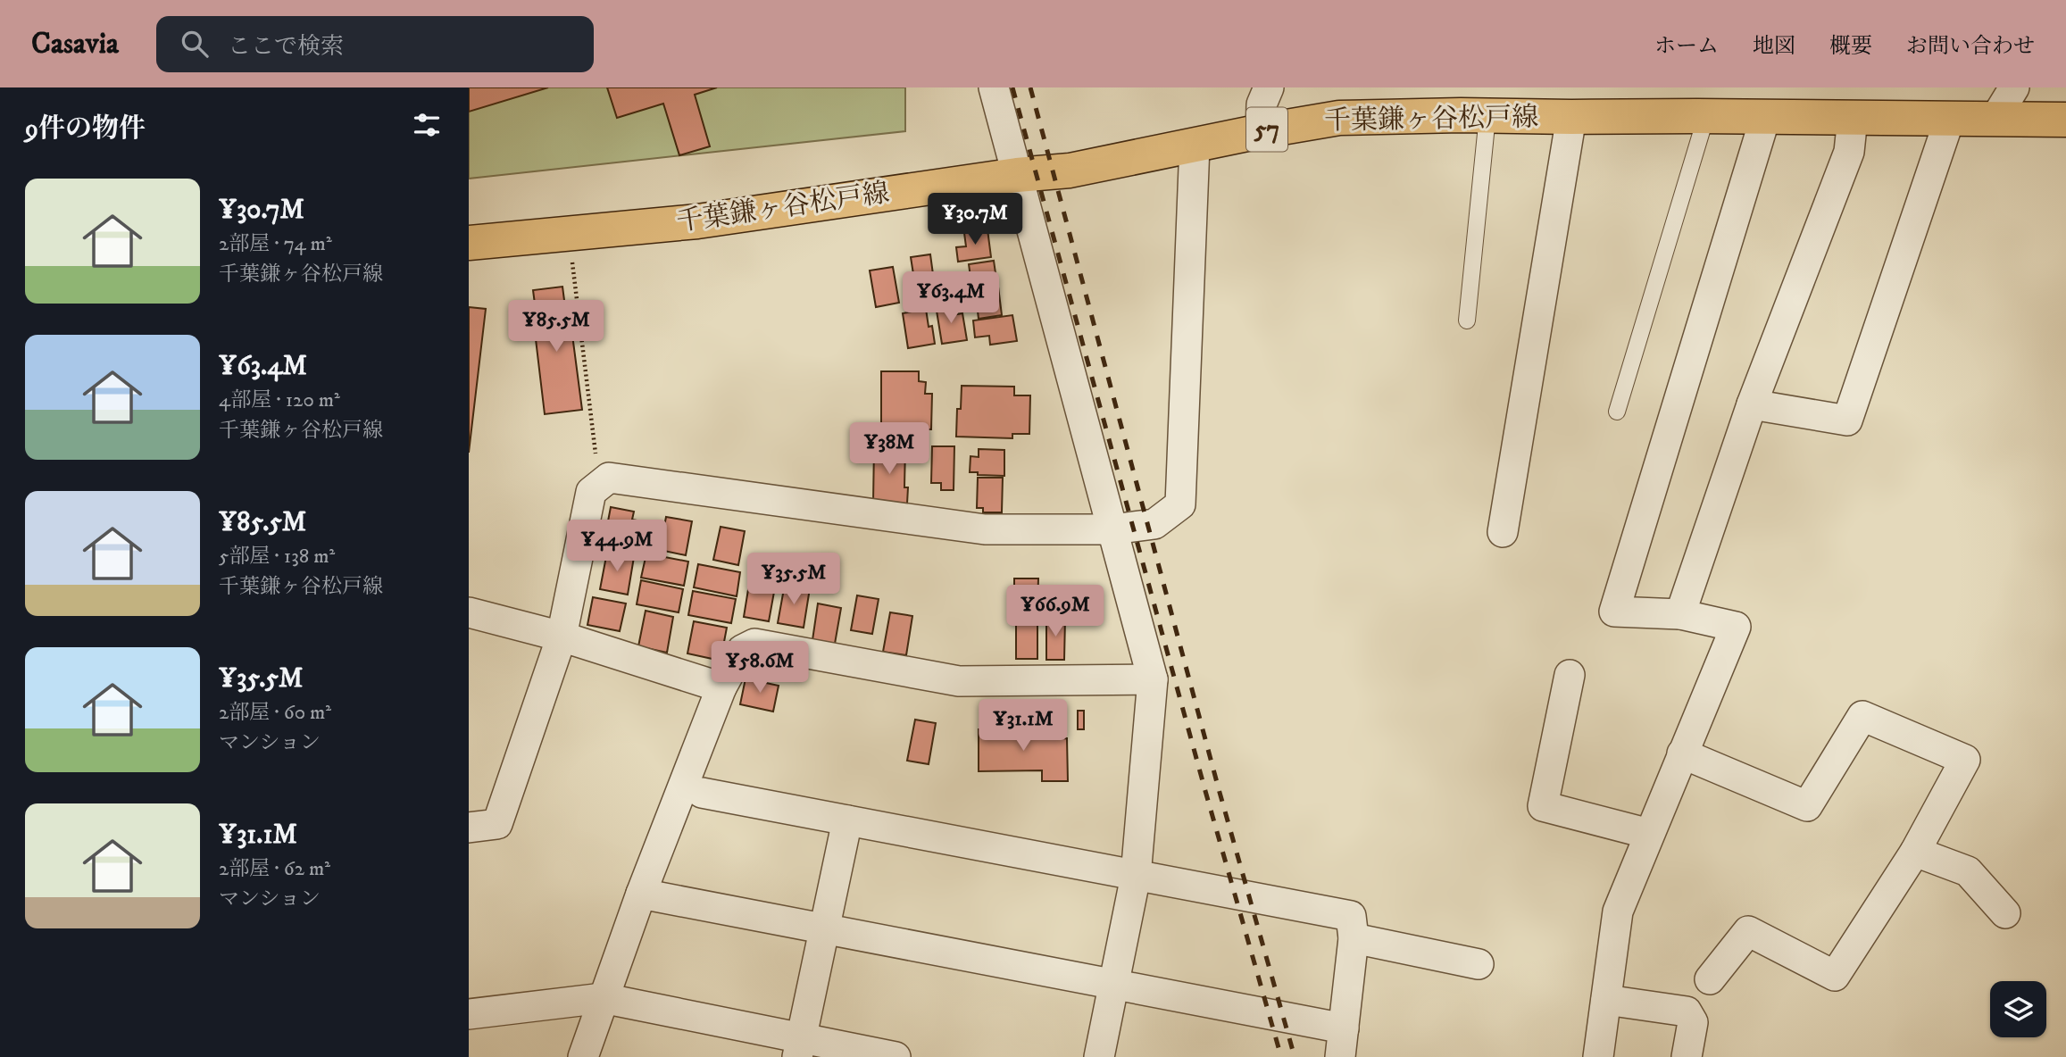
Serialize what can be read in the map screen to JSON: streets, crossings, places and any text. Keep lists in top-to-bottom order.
{
  "streets": {
    "main road": ["千葉鎌ヶ谷松戸線", "57"]
  },
  "page": {
    "header": "Casavia",
    "search": "ここで検索",
    "nav": [
      "ホーム",
      "地図",
      "概要",
      "お問い合わせ"
    ],
    "heading": "9件の物件",
    "list": [
      {
        "name": "¥30.7M",
        "note": "2部屋 · 74 m² · 千葉鎌ヶ谷松戸線"
      },
      {
        "name": "¥63.4M",
        "note": "4部屋 · 120 m² · 千葉鎌ヶ谷松戸線"
      },
      {
        "name": "¥85.5M",
        "note": "5部屋 · 138 m² · 千葉鎌ヶ谷松戸線"
      },
      {
        "name": "¥35.5M",
        "note": "2部屋 · 60 m² · マンション"
      },
      {
        "name": "¥31.1M",
        "note": "2部屋 · 62 m² · マンション"
      }
    ],
    "price": [
      "¥30.7M",
      "¥63.4M",
      "¥85.5M",
      "¥38M",
      "¥44.9M",
      "¥35.5M",
      "¥66.9M",
      "¥58.6M",
      "¥31.1M"
    ]
  }
}
